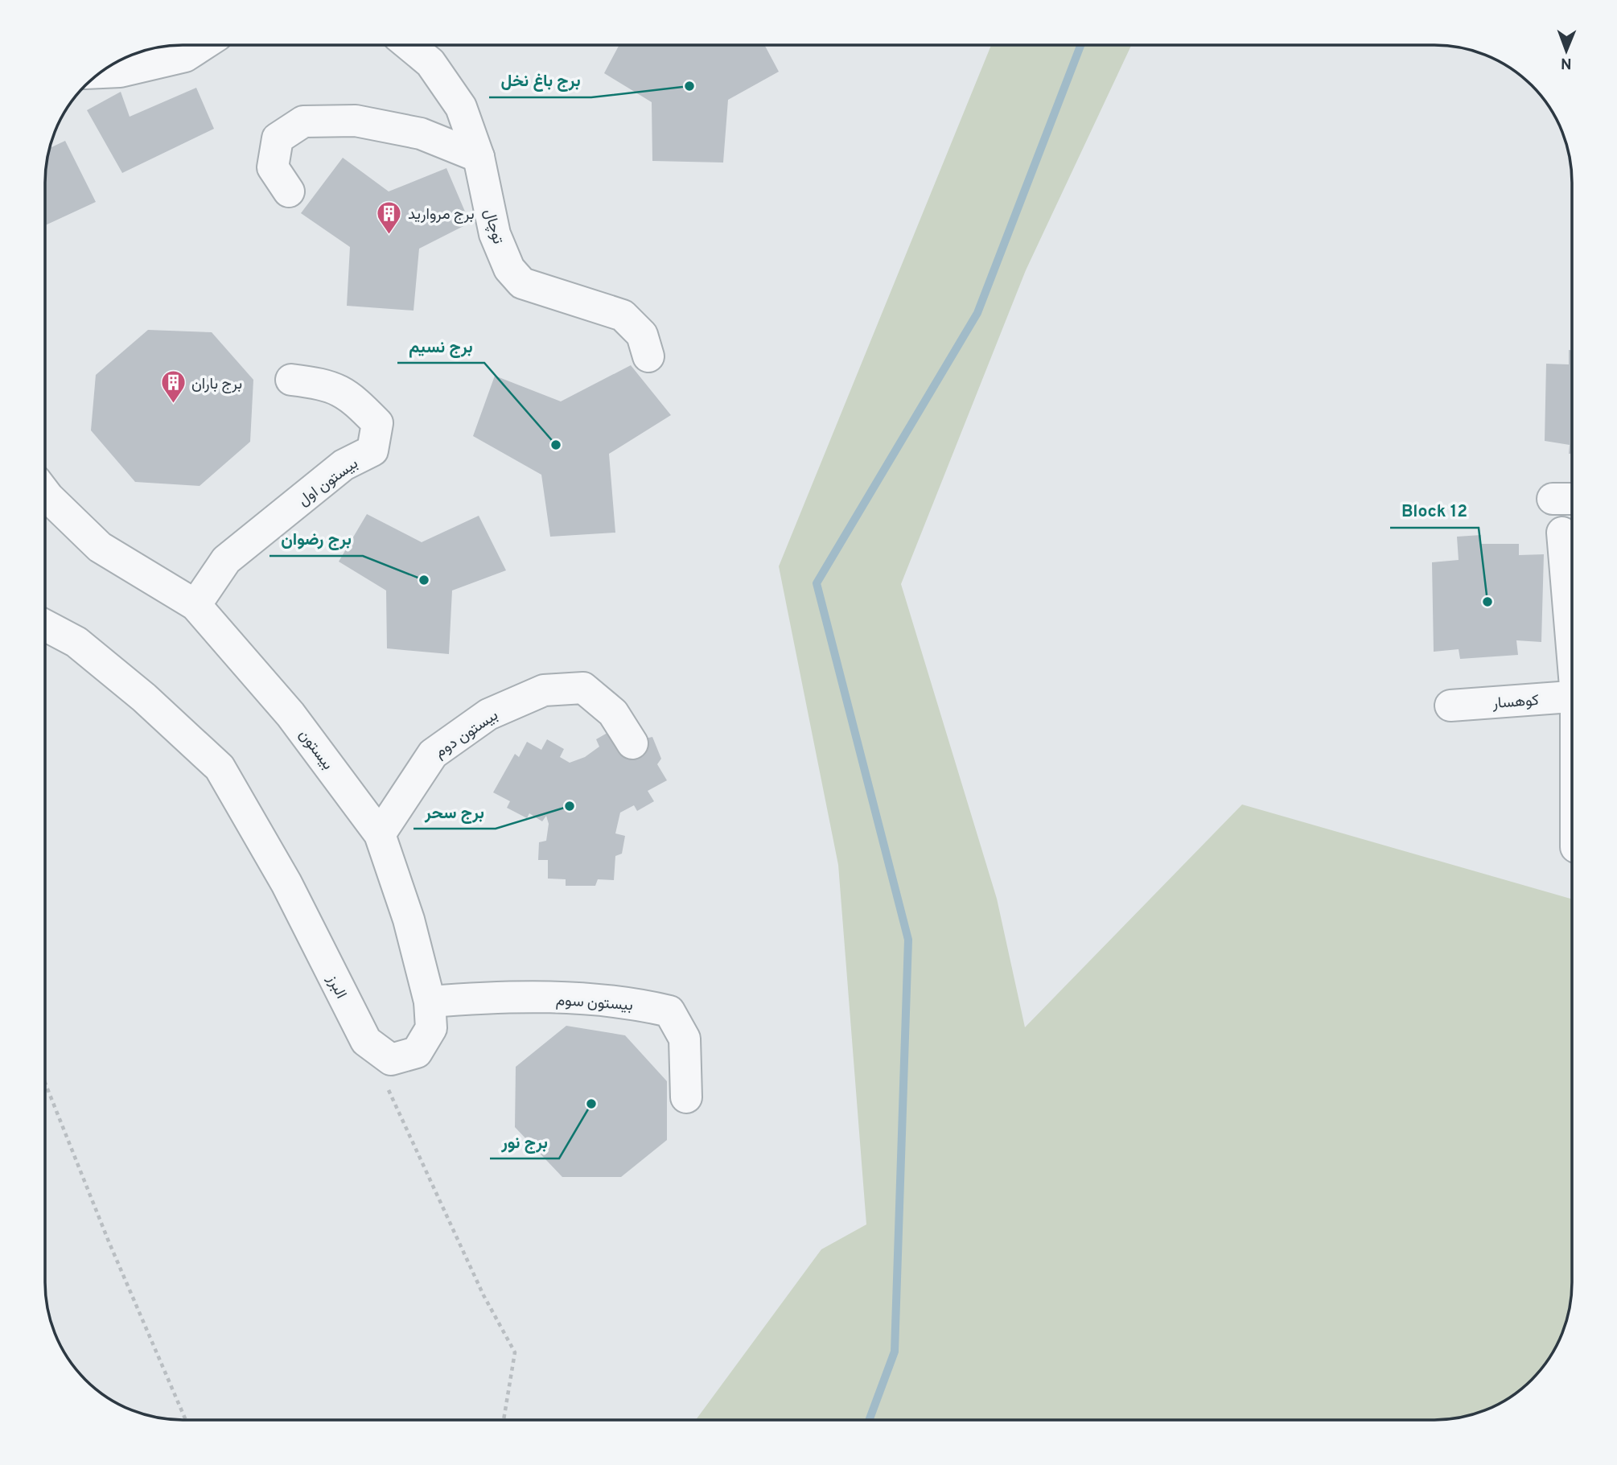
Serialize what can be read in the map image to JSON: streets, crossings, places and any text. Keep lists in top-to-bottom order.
{
  "streets": {
    "street": [
      "توچال",
      "بیستون اول",
      "کوهسار",
      "بیستون دوم",
      "بیستون",
      "البرز",
      "بیستون سوم"
    ]
  },
  "crossings": [
    ["بیستون اول", "بیستون"],
    ["بیستون دوم", "بیستون"],
    ["بیستون", "البرز"],
    ["بیستون", "بیستون سوم"]
  ],
  "places": {
    "other": [
      "برج باغ نخل",
      "برج نسیم",
      "برج رضوان",
      "Block 12",
      "برج سحر",
      "برج نور"
    ],
    "building": ["برج مروارید", "برج باران"]
  },
  "north": "bottom"
}
